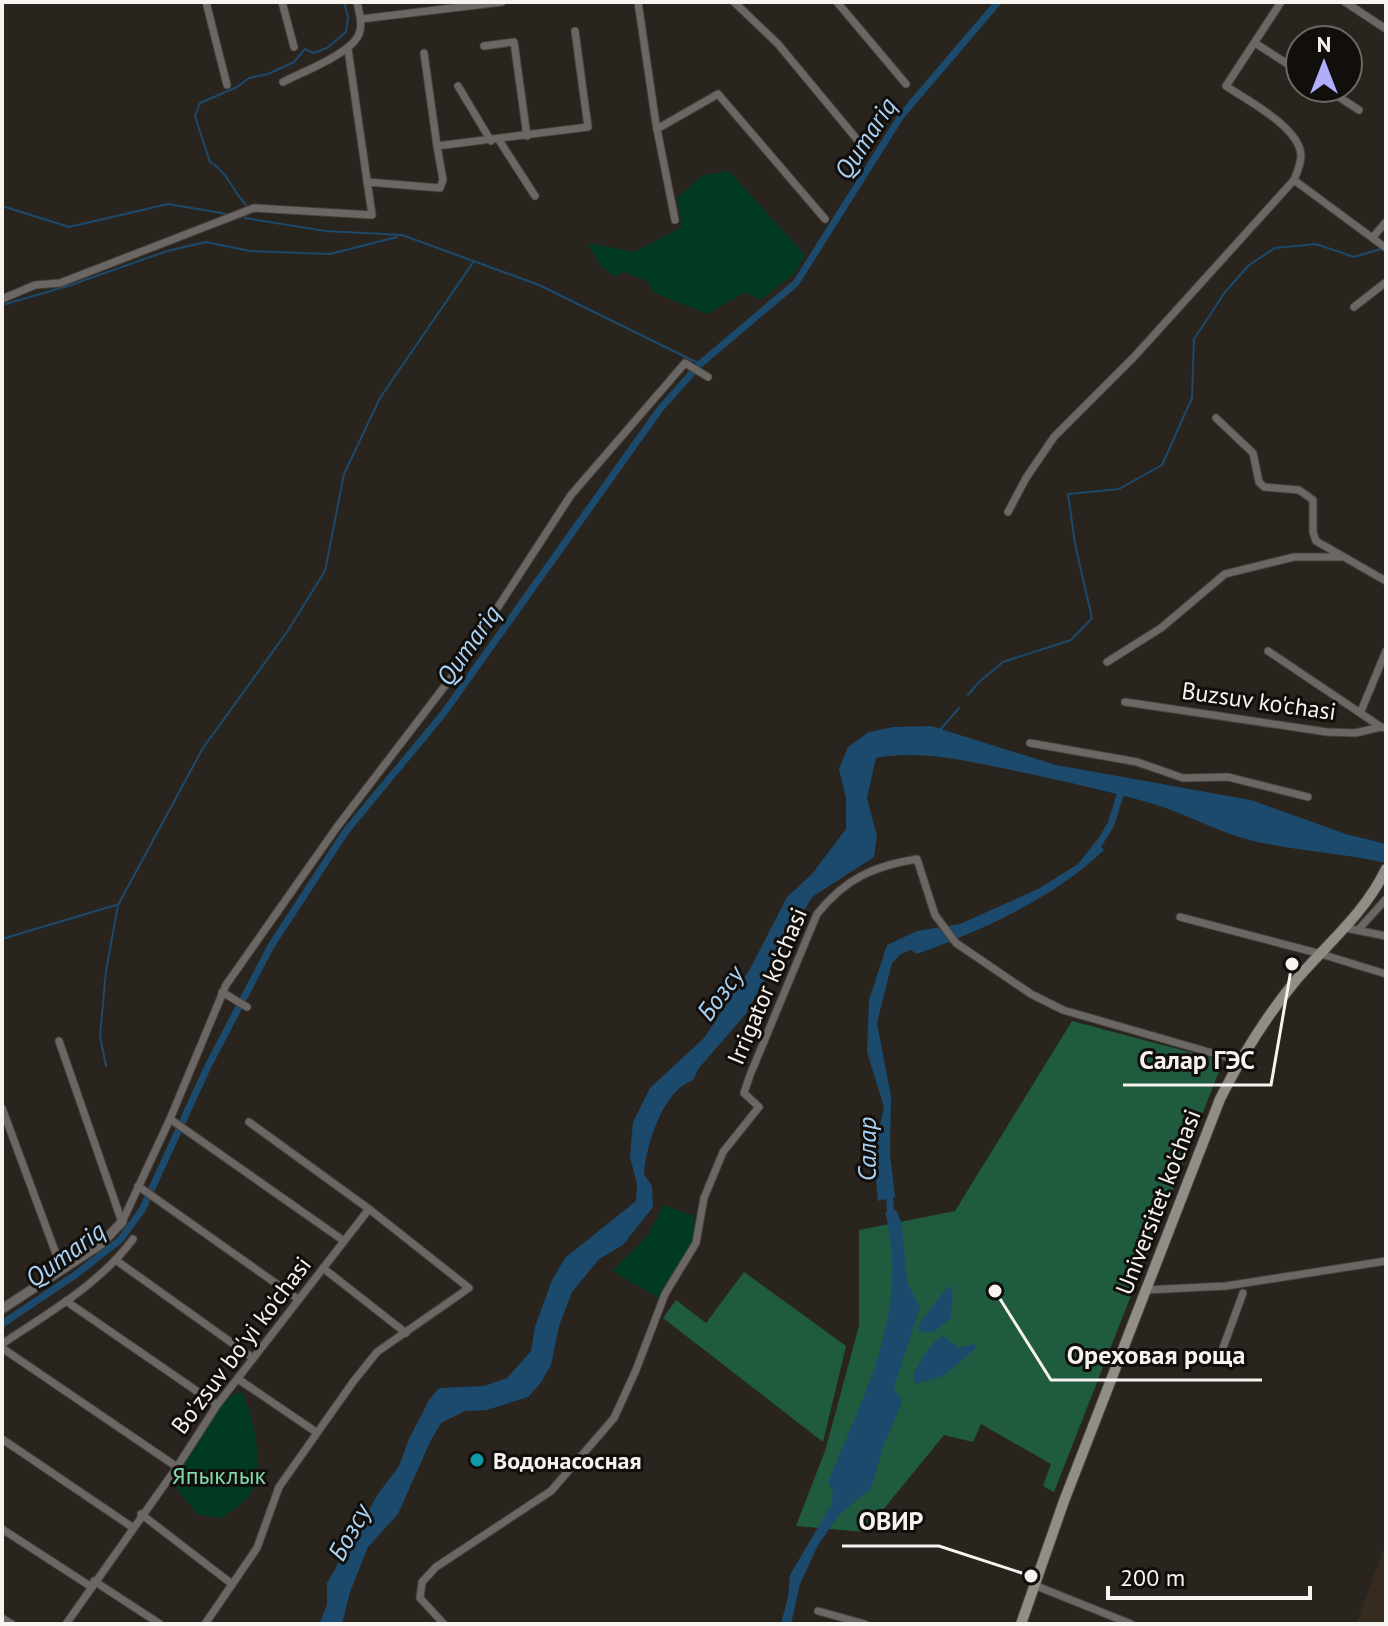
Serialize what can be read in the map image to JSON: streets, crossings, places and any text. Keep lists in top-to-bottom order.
{
  "streets": {
    "main road": ["Universitet ko'chasi"],
    "street": ["Buzsuv ko'chasi", "Irrigator ko'chasi", "Bo'zsuv bo'yi ko'chasi"]
  },
  "crossings": [
    ["Irrigator ko'chasi", "Universitet ko'chasi"]
  ],
  "water": ["Qumariq", "Бозсу", "Салар"],
  "parks": ["Япыклык"],
  "places": [
    "Салар ГЭС",
    "Ореховая роща",
    "Водонасосная",
    "ОВИР"
  ],
  "scale_bar": "200 m",
  "north": "top"
}
